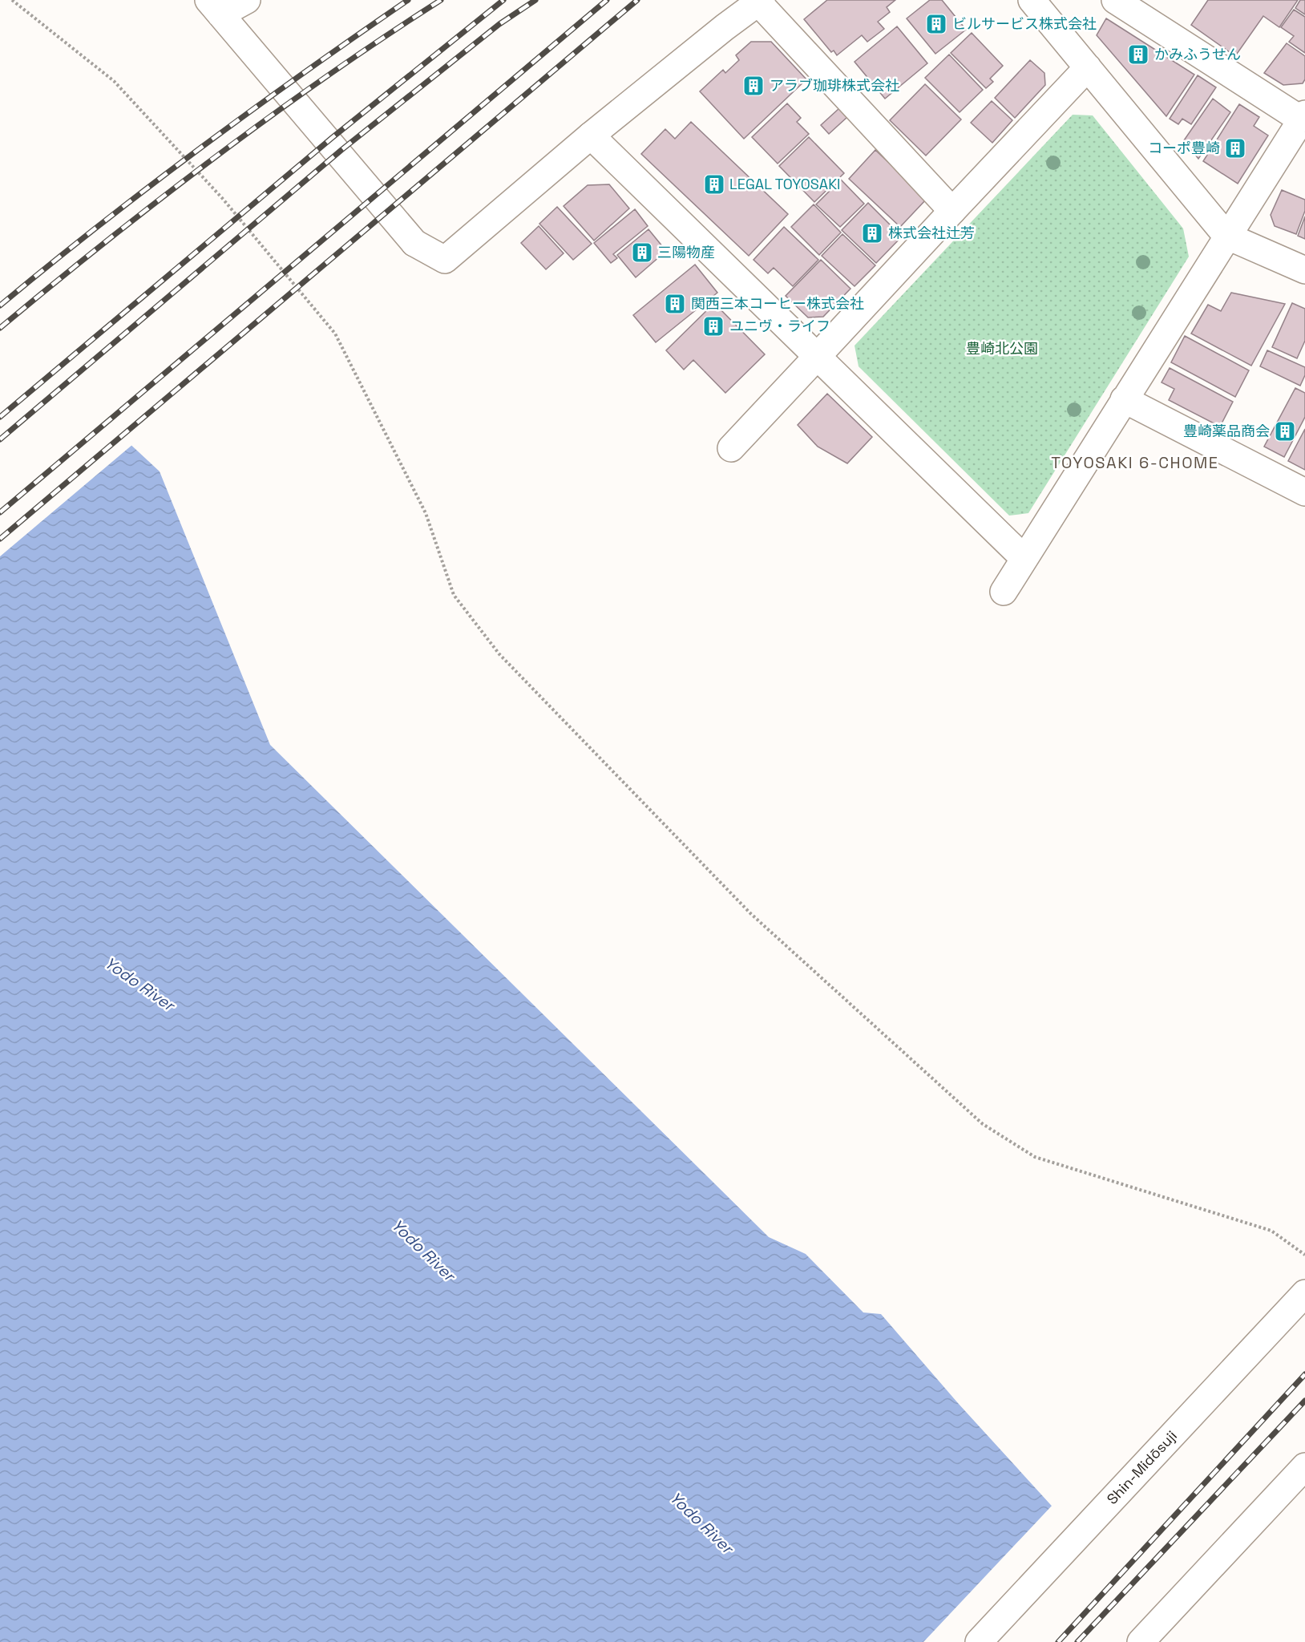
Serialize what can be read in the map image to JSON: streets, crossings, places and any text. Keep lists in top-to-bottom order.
{
  "streets": {
    "main road": ["Shin-Midōsuji"]
  },
  "districts": ["TOYOSAKI 6-CHOME"],
  "water": ["Yodo River"],
  "parks": ["豊崎北公園"],
  "places": {
    "building": [
      "ビルサービス株式会社",
      "かみふうせん",
      "アラブ珈琲株式会社",
      "コーポ豊崎",
      "LEGAL TOYOSAKI",
      "株式会社辻芳",
      "三陽物産",
      "関西三本コーヒー株式会社",
      "ユニヴ・ライフ",
      "豊崎薬品商会"
    ]
  }
}
